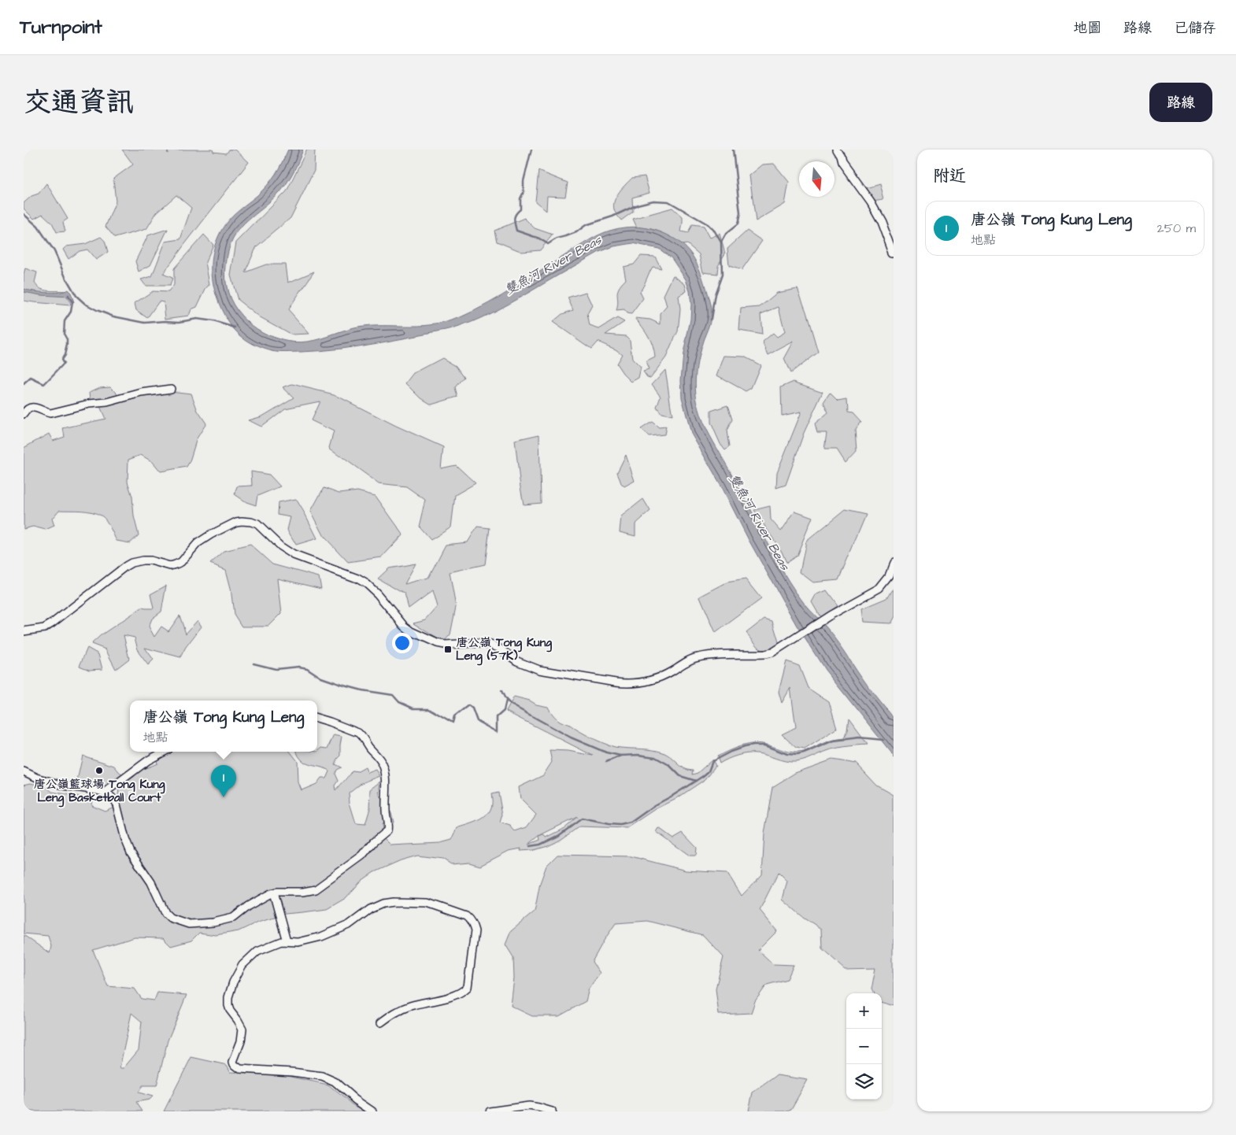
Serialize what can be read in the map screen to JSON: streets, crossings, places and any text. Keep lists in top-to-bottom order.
{
  "water": ["雙魚河 River Beas"],
  "places": {
    "transit": ["唐公嶺 Tong Kung Leng (57K)"],
    "other": ["唐公嶺籃球場 Tong Kung Leng Basketball Court"]
  },
  "north": "bottom",
  "page": {
    "header": "Turnpoint",
    "nav": ["地圖", "路線", "已儲存"],
    "title": "交通資訊",
    "buttons": "路線",
    "heading": "附近",
    "list": [
      {
        "mark": "1",
        "name": "唐公嶺 Tong Kung Leng",
        "note": "地點",
        "value": "250 m"
      }
    ],
    "popup": ["唐公嶺 Tong Kung Leng", "地點"],
    "pins": "1",
    "map_buttons": ["+", "−"]
  }
}
